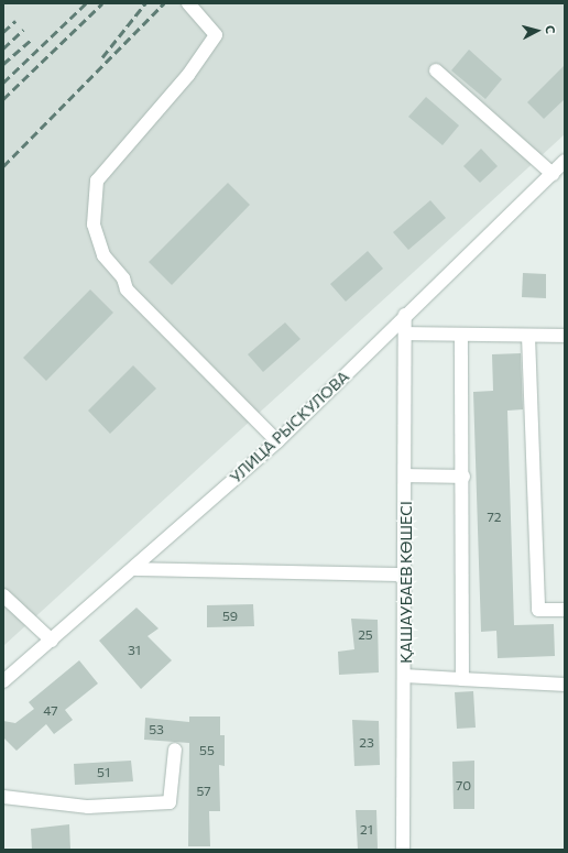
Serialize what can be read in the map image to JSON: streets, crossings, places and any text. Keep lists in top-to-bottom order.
{
  "streets": {
    "street": ["УЛИЦА РЫСКУЛОВА", "ҚАШАУБАЕВ КӨШЕСІ"]
  },
  "crossings": [
    ["УЛИЦА РЫСКУЛОВА", "ҚАШАУБАЕВ КӨШЕСІ"]
  ],
  "house_numbers": [
    "72",
    "59",
    "25",
    "31",
    "47",
    "53",
    "23",
    "55",
    "51",
    "70",
    "57",
    "21"
  ],
  "north": "right"
}
